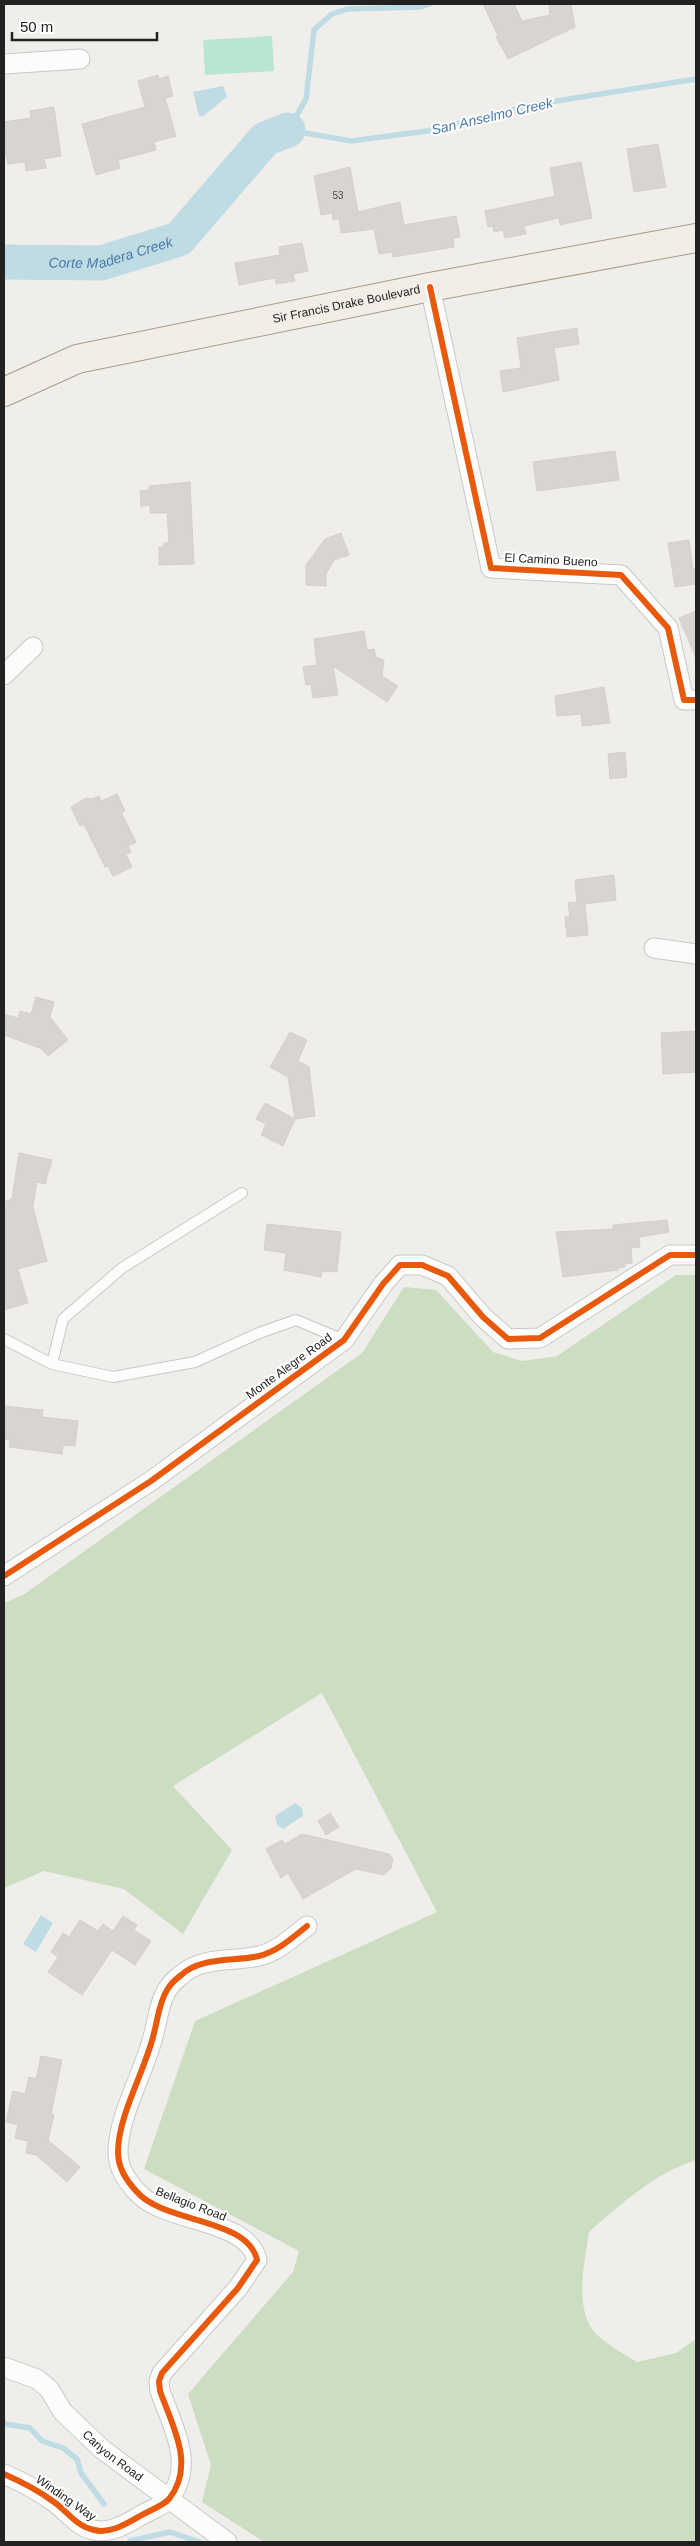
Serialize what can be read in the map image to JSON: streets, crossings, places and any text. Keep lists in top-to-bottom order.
{
  "streets": {
    "main road": ["Sir Francis Drake Boulevard"],
    "street": [
      "El Camino Bueno",
      "Monte Alegre Road",
      "Bellagio Road",
      "Canyon Road",
      "Winding Way"
    ]
  },
  "crossings": [
    ["Sir Francis Drake Boulevard", "El Camino Bueno"],
    ["Bellagio Road", "Canyon Road"],
    ["Bellagio Road", "Winding Way"],
    ["Canyon Road", "Winding Way"]
  ],
  "water": ["San Anselmo Creek", "Corte Madera Creek"],
  "house_numbers": ["53"],
  "scale_bar": "50 m"
}
